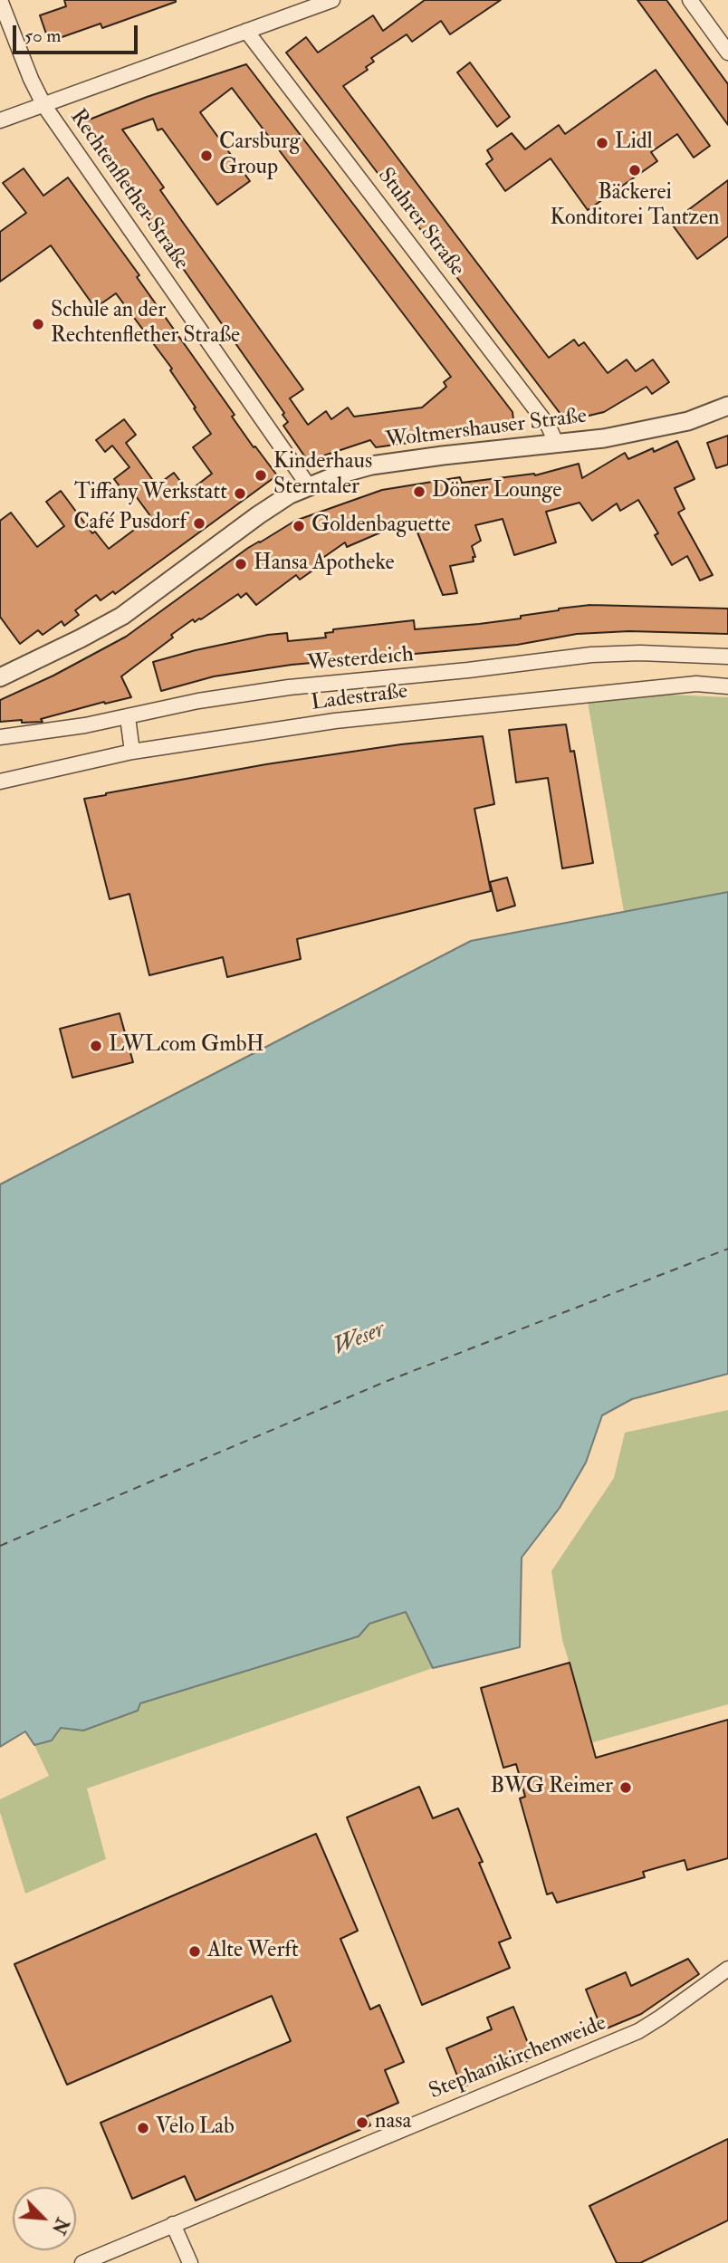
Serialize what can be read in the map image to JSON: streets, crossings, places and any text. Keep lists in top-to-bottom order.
{
  "streets": {
    "street": [
      "Rechtenflether Straße",
      "Stuhrer Straße",
      "Woltmershauser Straße",
      "Westerdeich",
      "Ladestraße",
      "Stephanikirchenweide"
    ]
  },
  "crossings": [
    ["Rechtenflether Straße", "Woltmershauser Straße"],
    ["Stuhrer Straße", "Woltmershauser Straße"]
  ],
  "water": ["Weser"],
  "places": [
    "Lidl",
    "Carsburg Group",
    "Bäckerei Konditorei Tantzen",
    "Schule an der Rechtenflether Straße",
    "Kinderhaus Sterntaler",
    "Döner Lounge",
    "Tiffany Werkstatt",
    "Café Pusdorf",
    "Goldenbaguette",
    "Hansa Apotheke",
    "LWLcom GmbH",
    "BWG Reimer",
    "Alte Werft",
    "nasa",
    "Velo Lab"
  ],
  "scale_bar": "50 m",
  "north": "bottom right"
}
